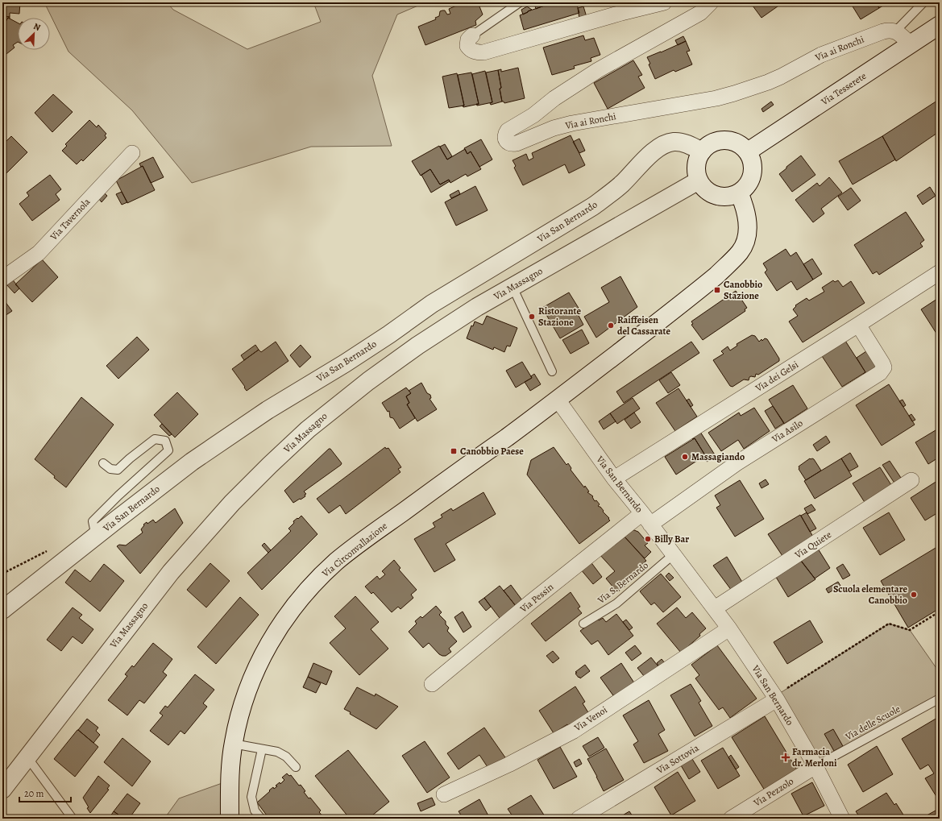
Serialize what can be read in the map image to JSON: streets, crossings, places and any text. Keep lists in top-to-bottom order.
{
  "streets": {
    "street": [
      "Via ai Ronchi",
      "Via Tesserete",
      "Via Tavernola",
      "Via San Bernardo",
      "Via Massagno",
      "Via dei Gelsi",
      "Via Asilo",
      "Via Quiete",
      "Via Circonvallazione",
      "Via Pessin",
      "Via Venoi",
      "Via Sottovia",
      "Via Pezzolo"
    ],
    "lane": ["Via S. Bernardo", "Via delle Scuole"]
  },
  "crossings": [
    ["Via Tesserete", "Via San Bernardo"],
    ["Via Tesserete", "Via Massagno"],
    ["Via San Bernardo", "Via Massagno"],
    ["Via San Bernardo", "Via dei Gelsi"],
    ["Via San Bernardo", "Via Asilo"],
    ["Via San Bernardo", "Via Quiete"],
    ["Via San Bernardo", "Via Circonvallazione"],
    ["Via San Bernardo", "Via S. Bernardo"],
    ["Via San Bernardo", "Via Pessin"],
    ["Via San Bernardo", "Via Venoi"],
    ["Via San Bernardo", "Via delle Scuole"],
    ["Via San Bernardo", "Via Sottovia"],
    ["Via San Bernardo", "Via Pezzolo"],
    ["Via dei Gelsi", "Via Asilo"],
    ["Via Asilo", "Via Pessin"],
    ["Via delle Scuole", "Via Pezzolo"]
  ],
  "places": {
    "transit": ["Canobbio Stazione", "Canobbio Paese"],
    "other": [
      "Ristorante Stazione",
      "Raiffeisen del Cassarate",
      "Massagiando",
      "Billy Bar",
      "Scuola elementare Canobbio"
    ],
    "health": ["Farmacia dr. Merloni"]
  },
  "scale_bar": "20 m",
  "north": "top right"
}
